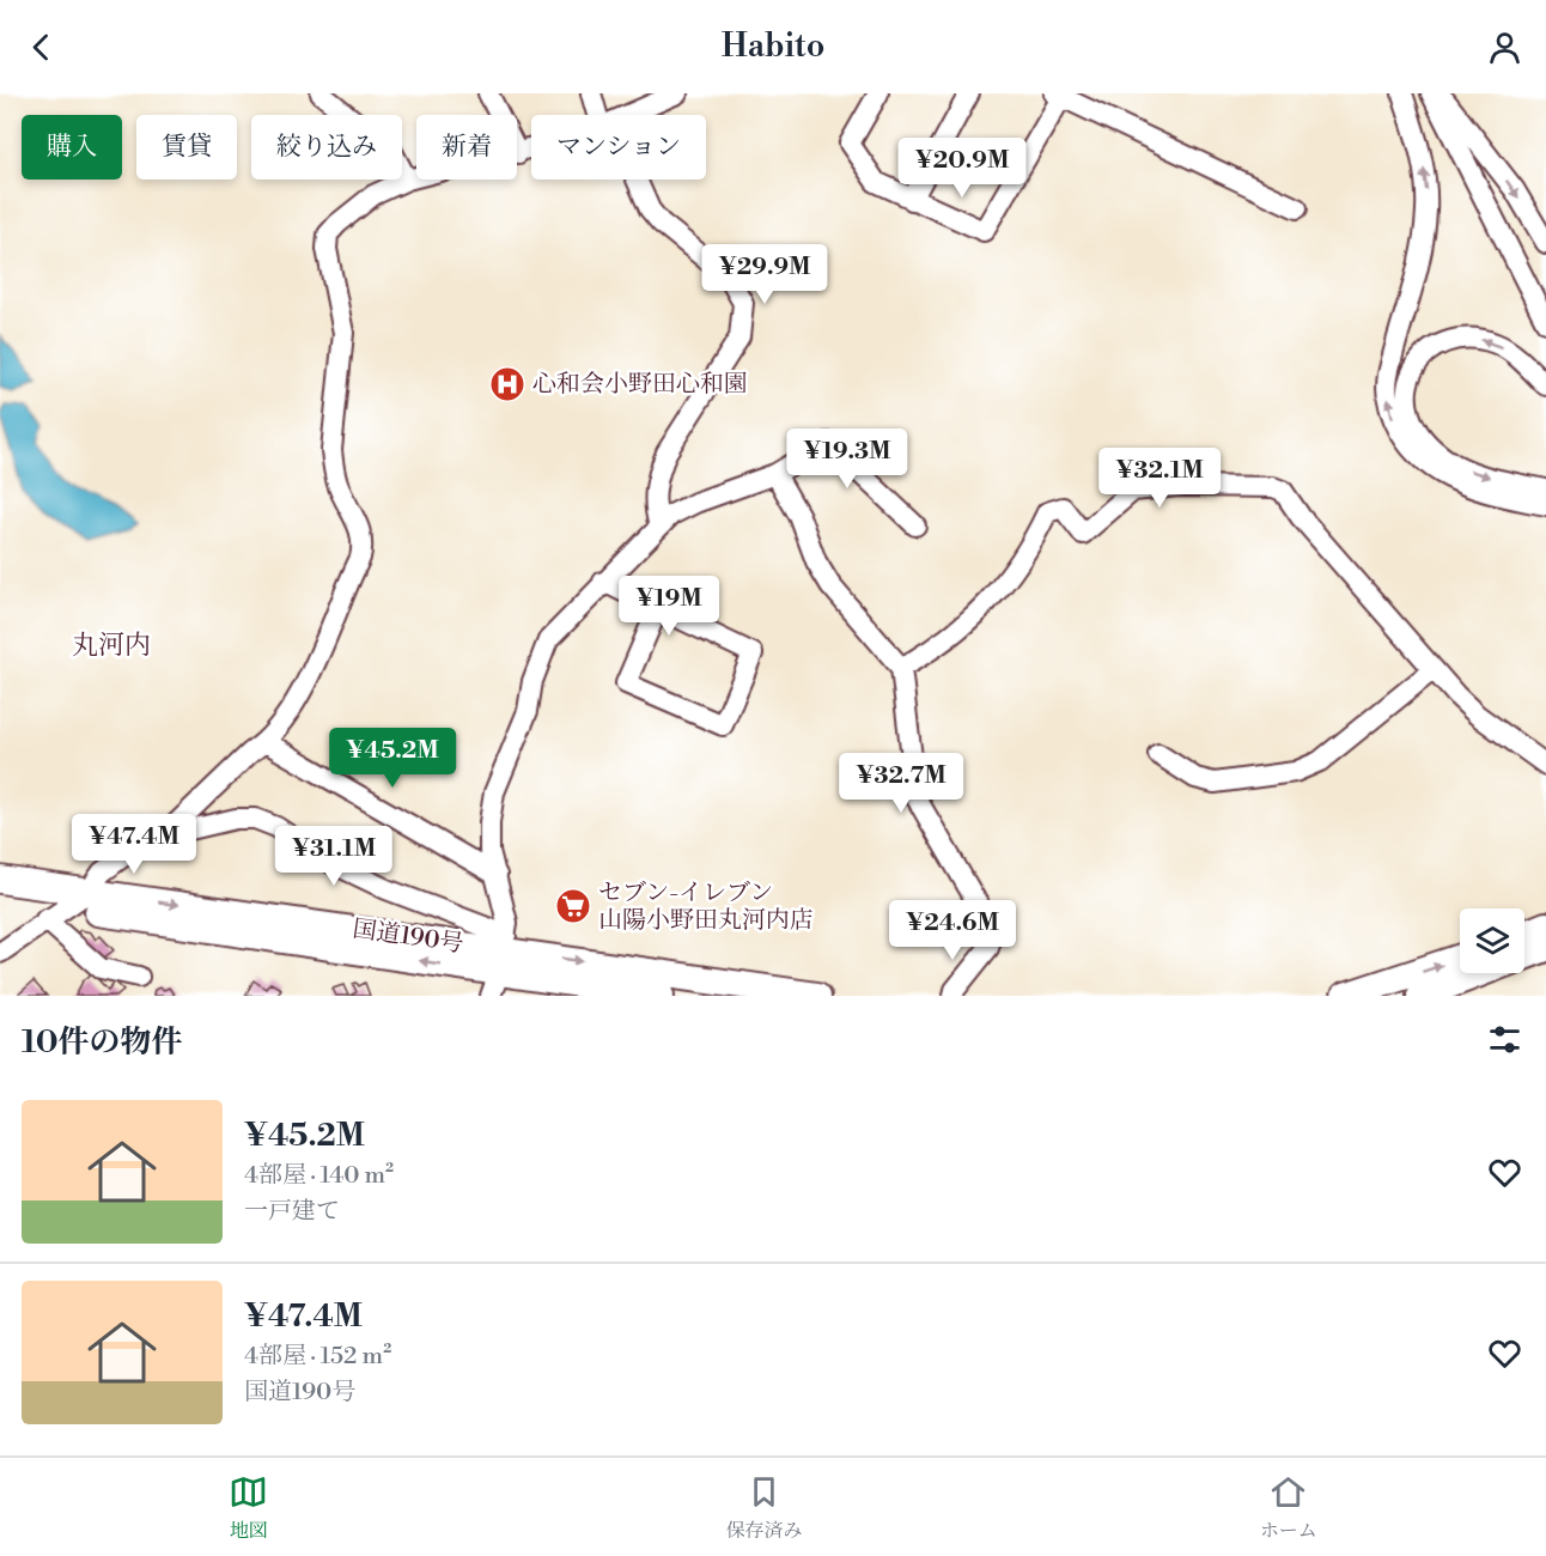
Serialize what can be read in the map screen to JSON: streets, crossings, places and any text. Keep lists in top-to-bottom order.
{
  "streets": {
    "highway": ["国道190号"]
  },
  "districts": ["丸河内"],
  "places": {
    "hospital": ["心和会小野田心和園"],
    "supermarket": ["セブン-イレブン 山陽小野田丸河内店"]
  },
  "page": {
    "header": "Habito",
    "chip": [
      "購入",
      "賃貸",
      "絞り込み",
      "新着",
      "マンション"
    ],
    "price": [
      "¥20.9M",
      "¥29.9M",
      "¥19.3M",
      "¥32.1M",
      "¥19M",
      "¥45.2M",
      "¥32.7M",
      "¥47.4M",
      "¥31.1M",
      "¥24.6M"
    ],
    "heading": "10件の物件",
    "list": [
      {
        "name": "¥45.2M",
        "note": "4部屋 · 140 m² · 一戸建て"
      },
      {
        "name": "¥47.4M",
        "note": "4部屋 · 152 m² · 国道190号"
      }
    ],
    "tabs": ["地図", "保存済み", "ホーム"]
  }
}
